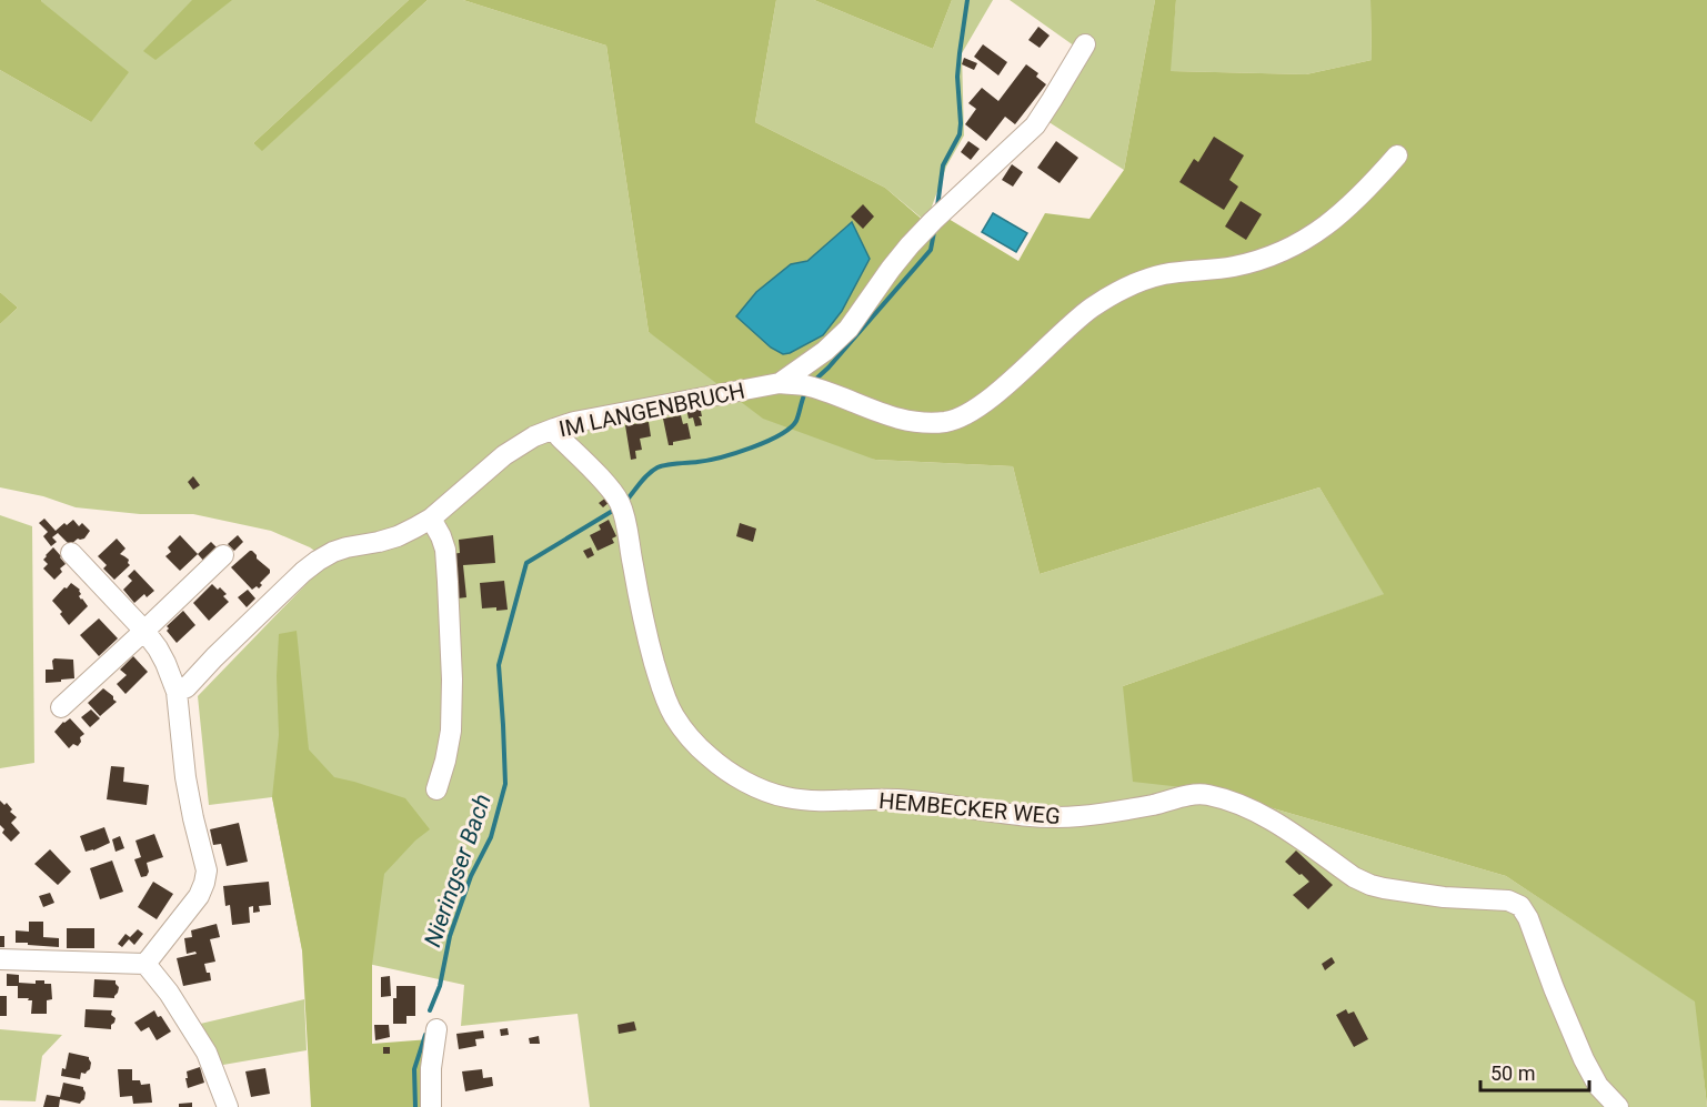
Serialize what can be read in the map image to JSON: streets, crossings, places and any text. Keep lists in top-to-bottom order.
{
  "streets": {
    "street": ["IM LANGENBRUCH", "HEMBECKER WEG"]
  },
  "crossings": [
    ["IM LANGENBRUCH", "HEMBECKER WEG"]
  ],
  "water": ["Nieringser Bach"],
  "scale_bar": "50 m"
}
